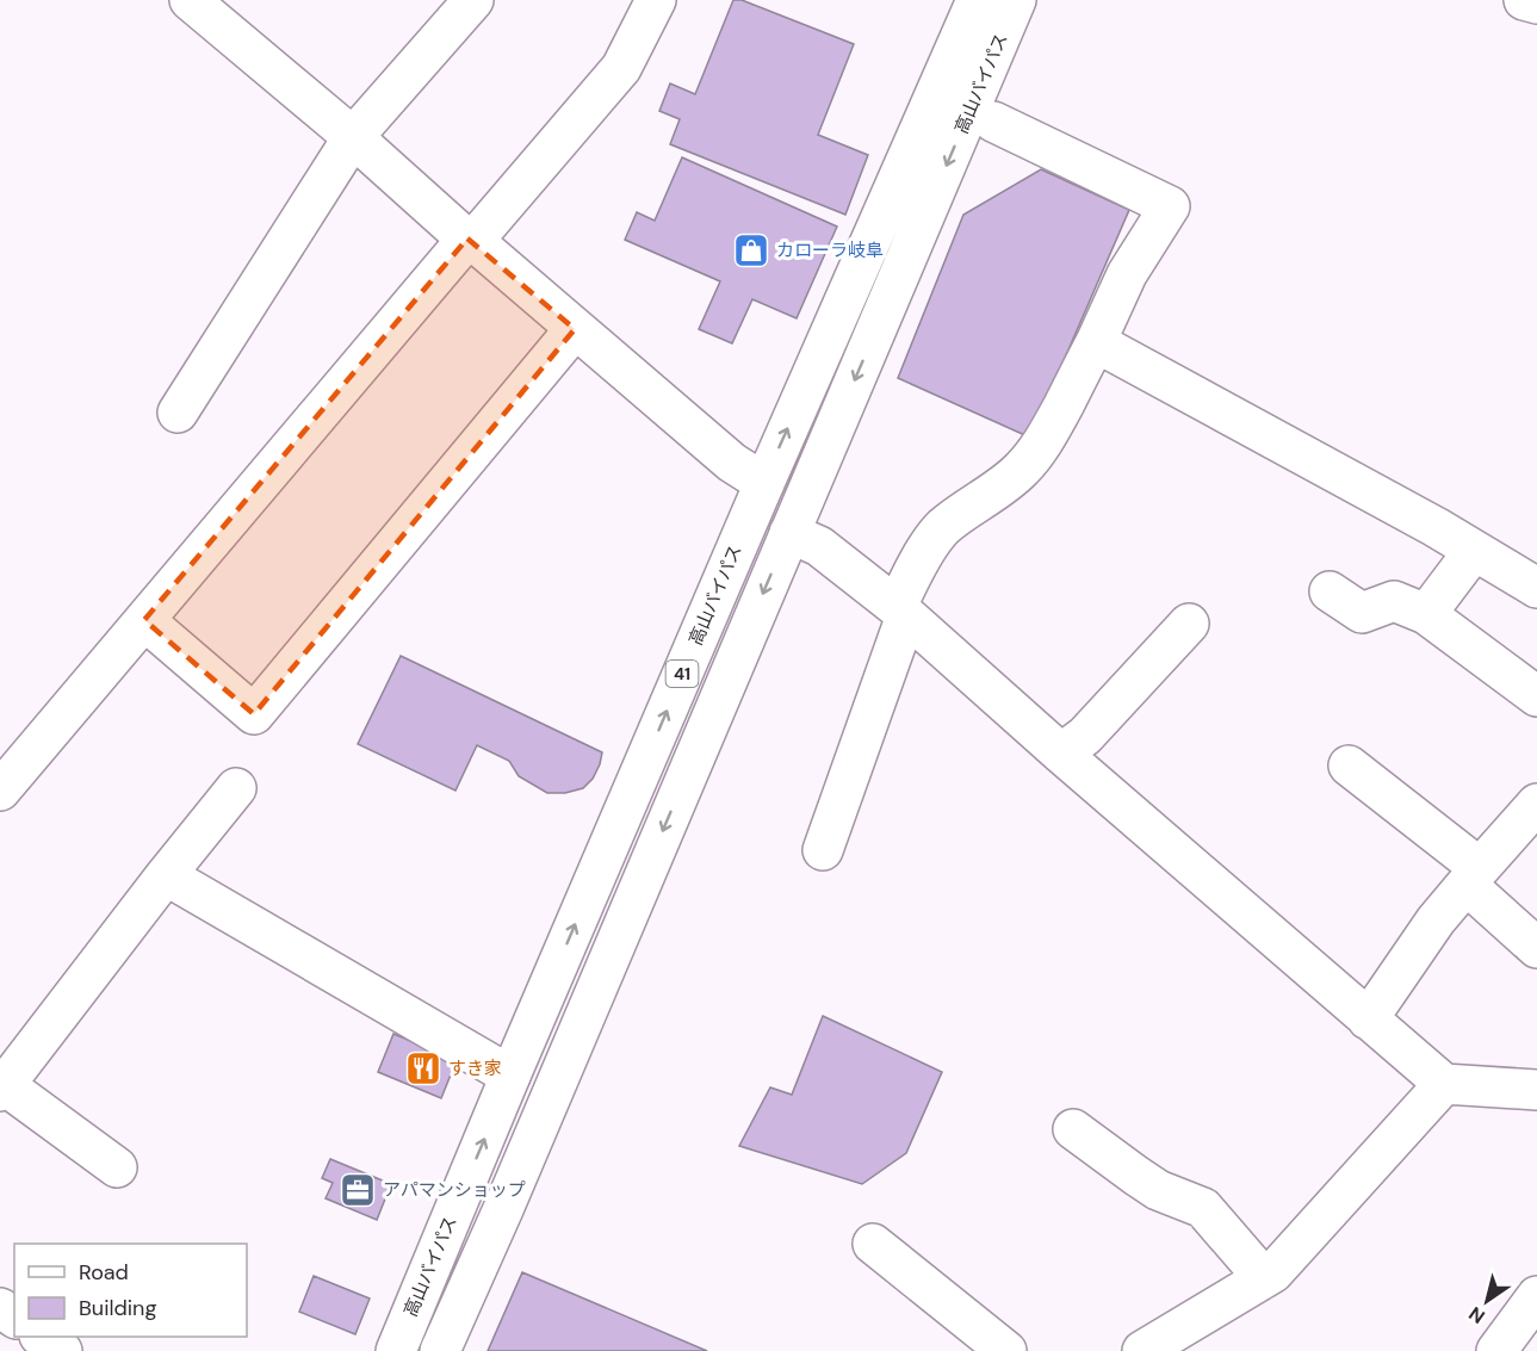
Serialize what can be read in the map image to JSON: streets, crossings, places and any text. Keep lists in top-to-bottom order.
{
  "streets": {
    "main road": ["高山バイパス", "41"]
  },
  "places": {
    "shop": ["カローラ岐阜"],
    "restaurant": ["すき家"],
    "office": ["アパマンショップ"]
  },
  "legend": ["Road", "Building"],
  "north": "bottom left"
}
